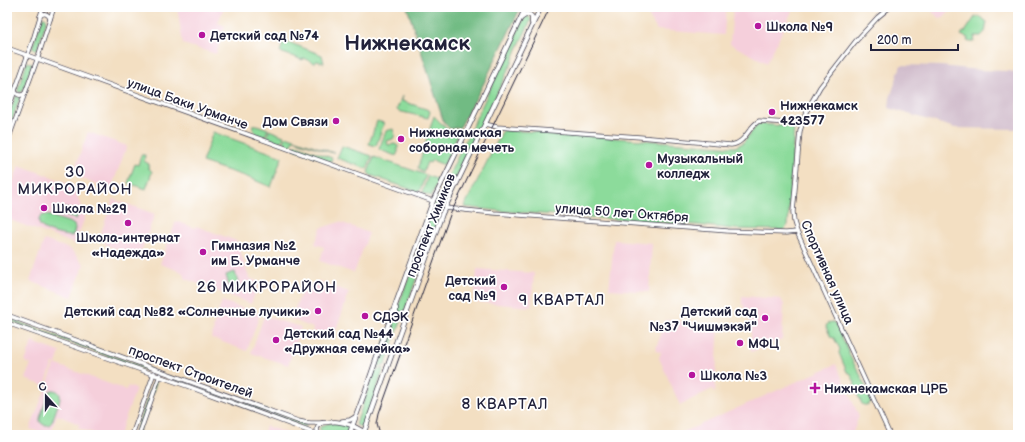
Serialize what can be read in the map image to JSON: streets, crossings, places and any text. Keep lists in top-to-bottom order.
{
  "streets": {
    "main road": ["проспект Химиков", "проспект Строителей"],
    "street": ["улица Баки Урманче", "улица 50 лет Октября", "Спортивная улица"]
  },
  "crossings": [
    ["улица Баки Урманче", "проспект Химиков"],
    ["улица 50 лет Октября", "проспект Химиков"],
    ["улица 50 лет Октября", "Спортивная улица"],
    ["проспект Химиков", "проспект Строителей"]
  ],
  "districts": [
    "Нижнекамск",
    "30 МИКРОРАЙОН",
    "26 МИКРОРАЙОН",
    "9 КВАРТАЛ",
    "8 КВАРТАЛ"
  ],
  "places": {
    "other": [
      "Школа №9",
      "Детский сад №74",
      "Нижнекамск 423577",
      "Дом Связи",
      "Нижнекамская соборная мечеть",
      "Музыкальный колледж",
      "Школа №29",
      "Школа-интернат «Надежда»",
      "Гимназия №2 им Б. Урманче",
      "Детский сад №9",
      "Детский сад №82 «Солнечные лучики»",
      "СДЭК",
      "Детский сад №37 \"Чишмэкэй\"",
      "Детский сад №44 «Дружная семейка»",
      "МФЦ",
      "Школа №3"
    ],
    "health": ["Нижнекамская ЦРБ"]
  },
  "scale_bar": "200 m",
  "north": "top"
}
